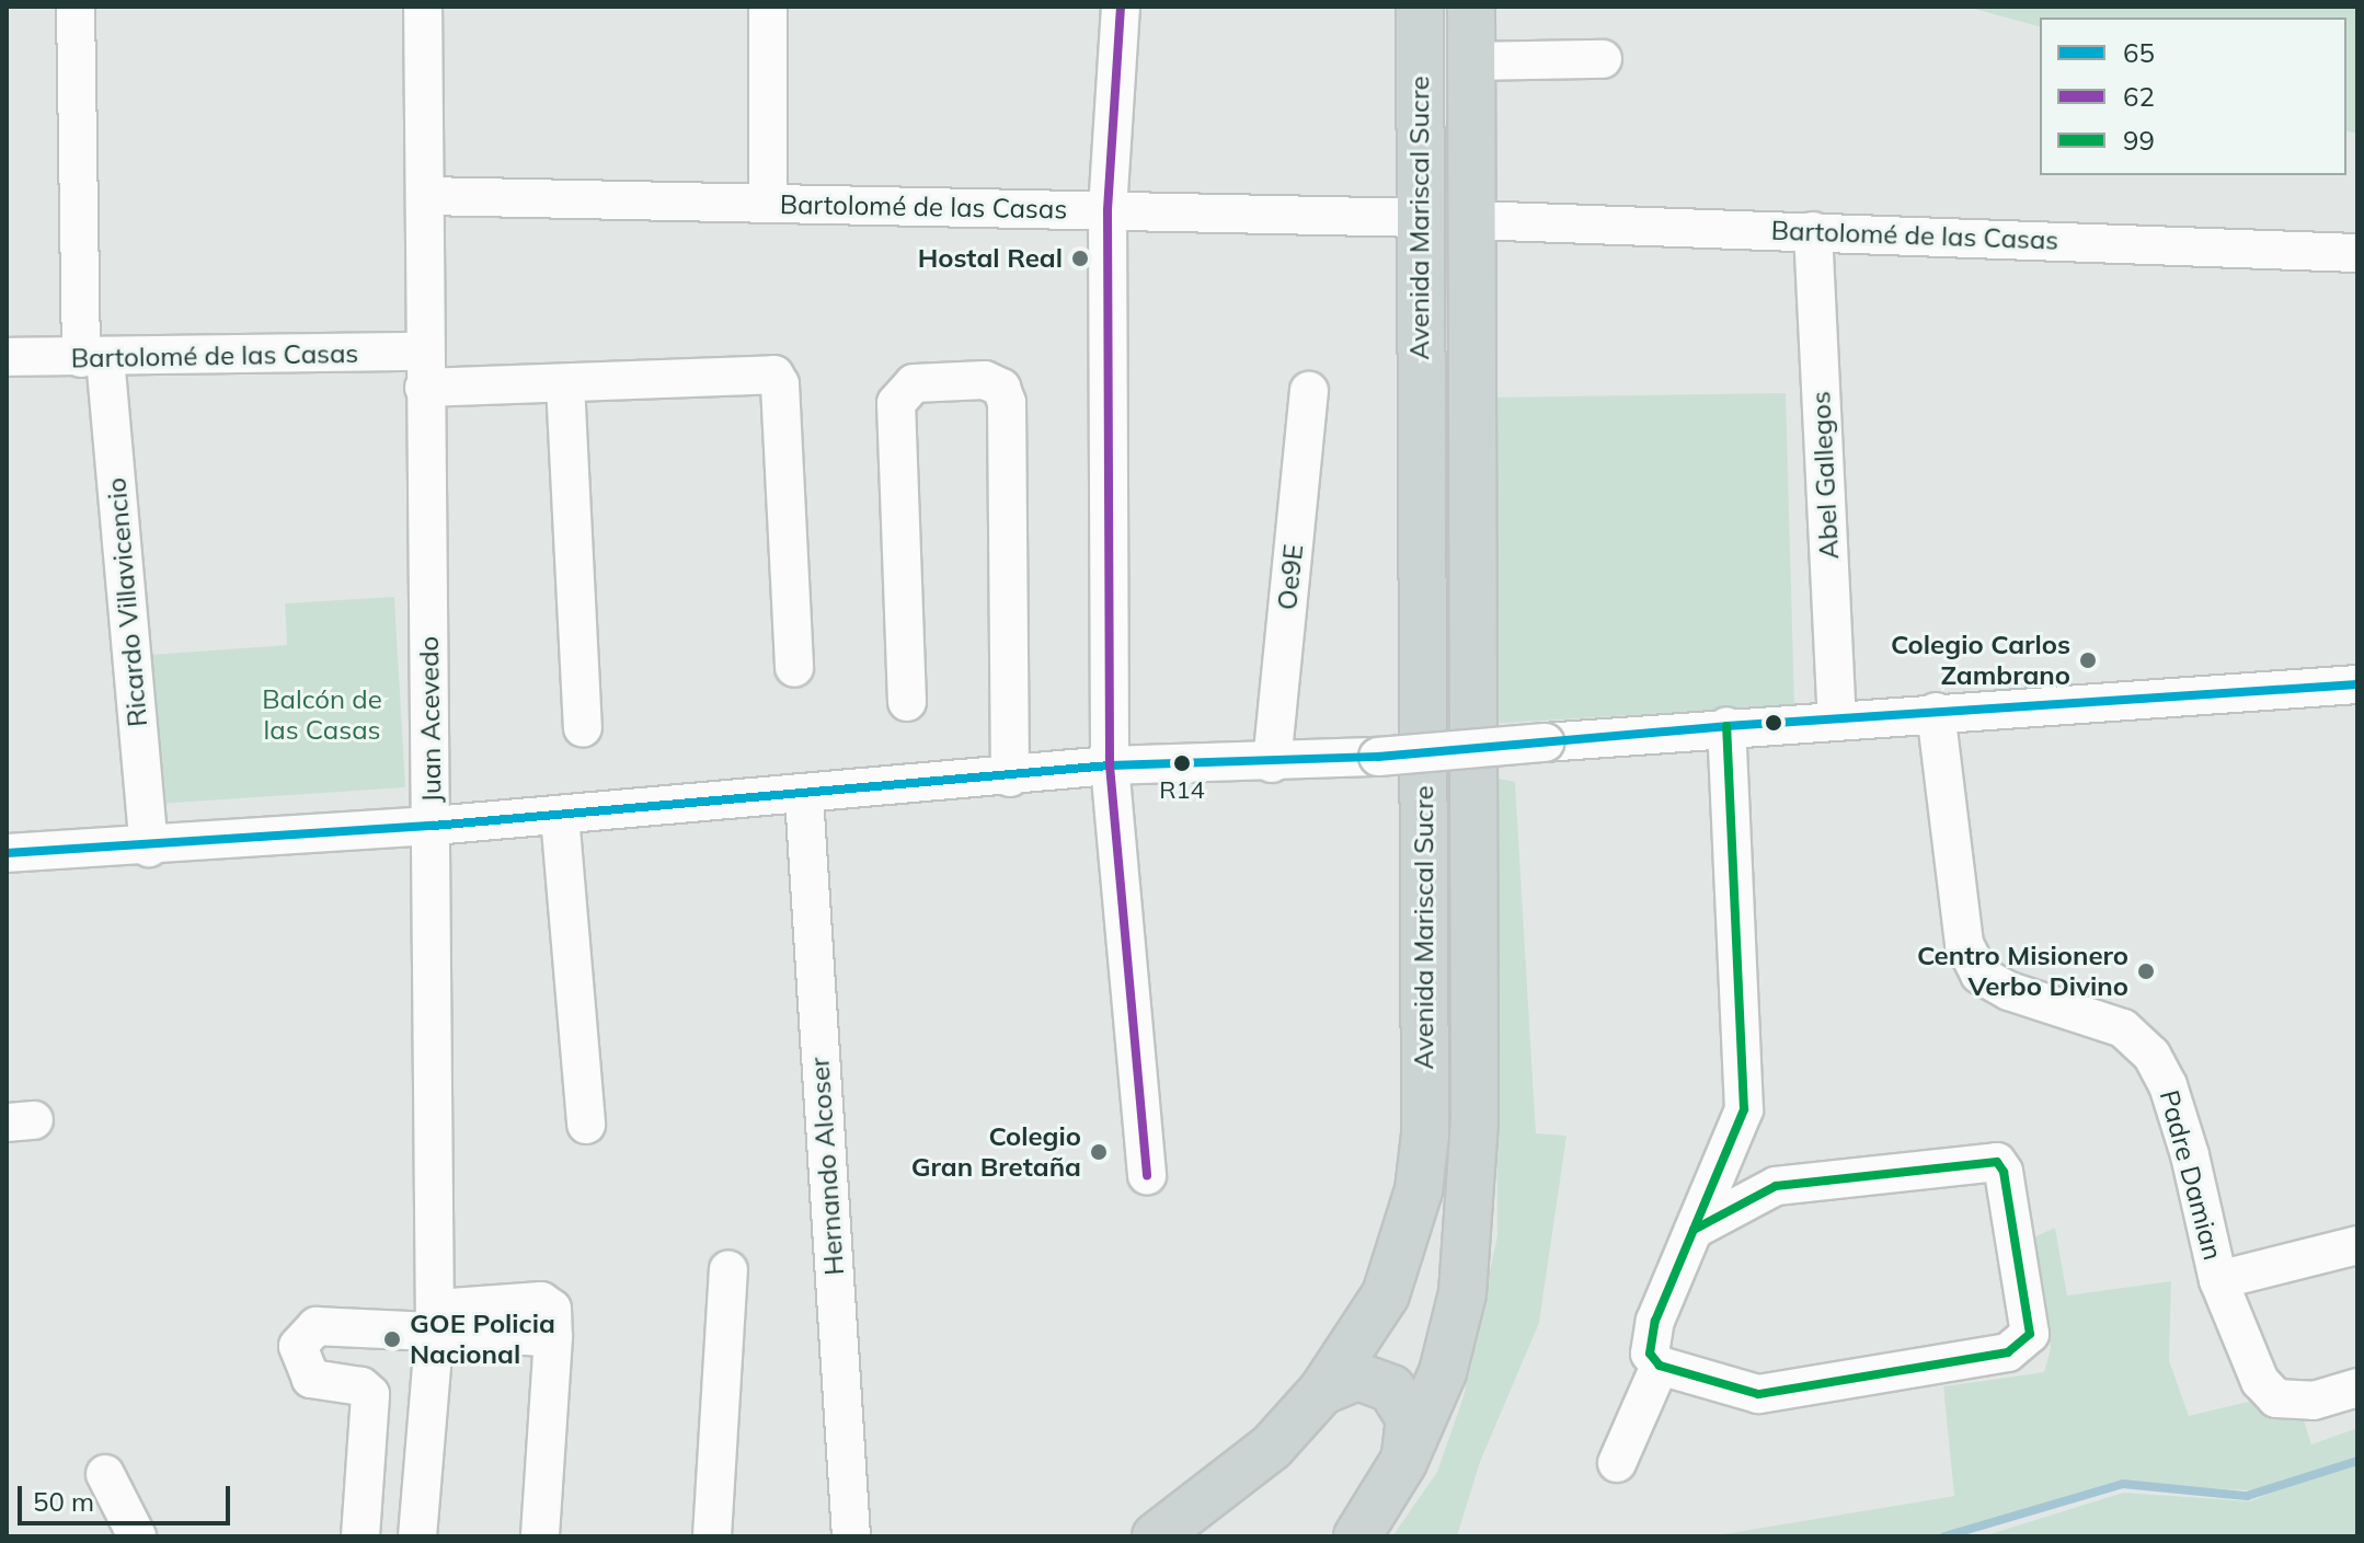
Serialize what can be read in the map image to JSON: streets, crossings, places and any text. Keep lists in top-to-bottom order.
{
  "streets": {
    "main road": ["Avenida Mariscal Sucre"],
    "street": [
      "Bartolomé de las Casas",
      "Abel Gallegos",
      "Oe9E",
      "Ricardo Villavicencio",
      "Juan Acevedo",
      "Hernando Alcoser",
      "Padre Damian"
    ]
  },
  "crossings": [
    ["Bartolomé de las Casas", "Avenida Mariscal Sucre"],
    ["Bartolomé de las Casas", "Abel Gallegos"],
    ["Bartolomé de las Casas", "Ricardo Villavicencio"],
    ["Bartolomé de las Casas", "Juan Acevedo"]
  ],
  "parks": ["Balcón de las Casas"],
  "places": [
    "Hostal Real",
    "Colegio Carlos Zambrano",
    "R14",
    "Centro Misionero Verbo Divino",
    "Colegio Gran Bretaña",
    "GOE Policia Nacional"
  ],
  "lines": ["transit line 62", "transit line 65", "transit line 99"],
  "legend": ["65", "62", "99"],
  "scale_bar": "50 m"
}
